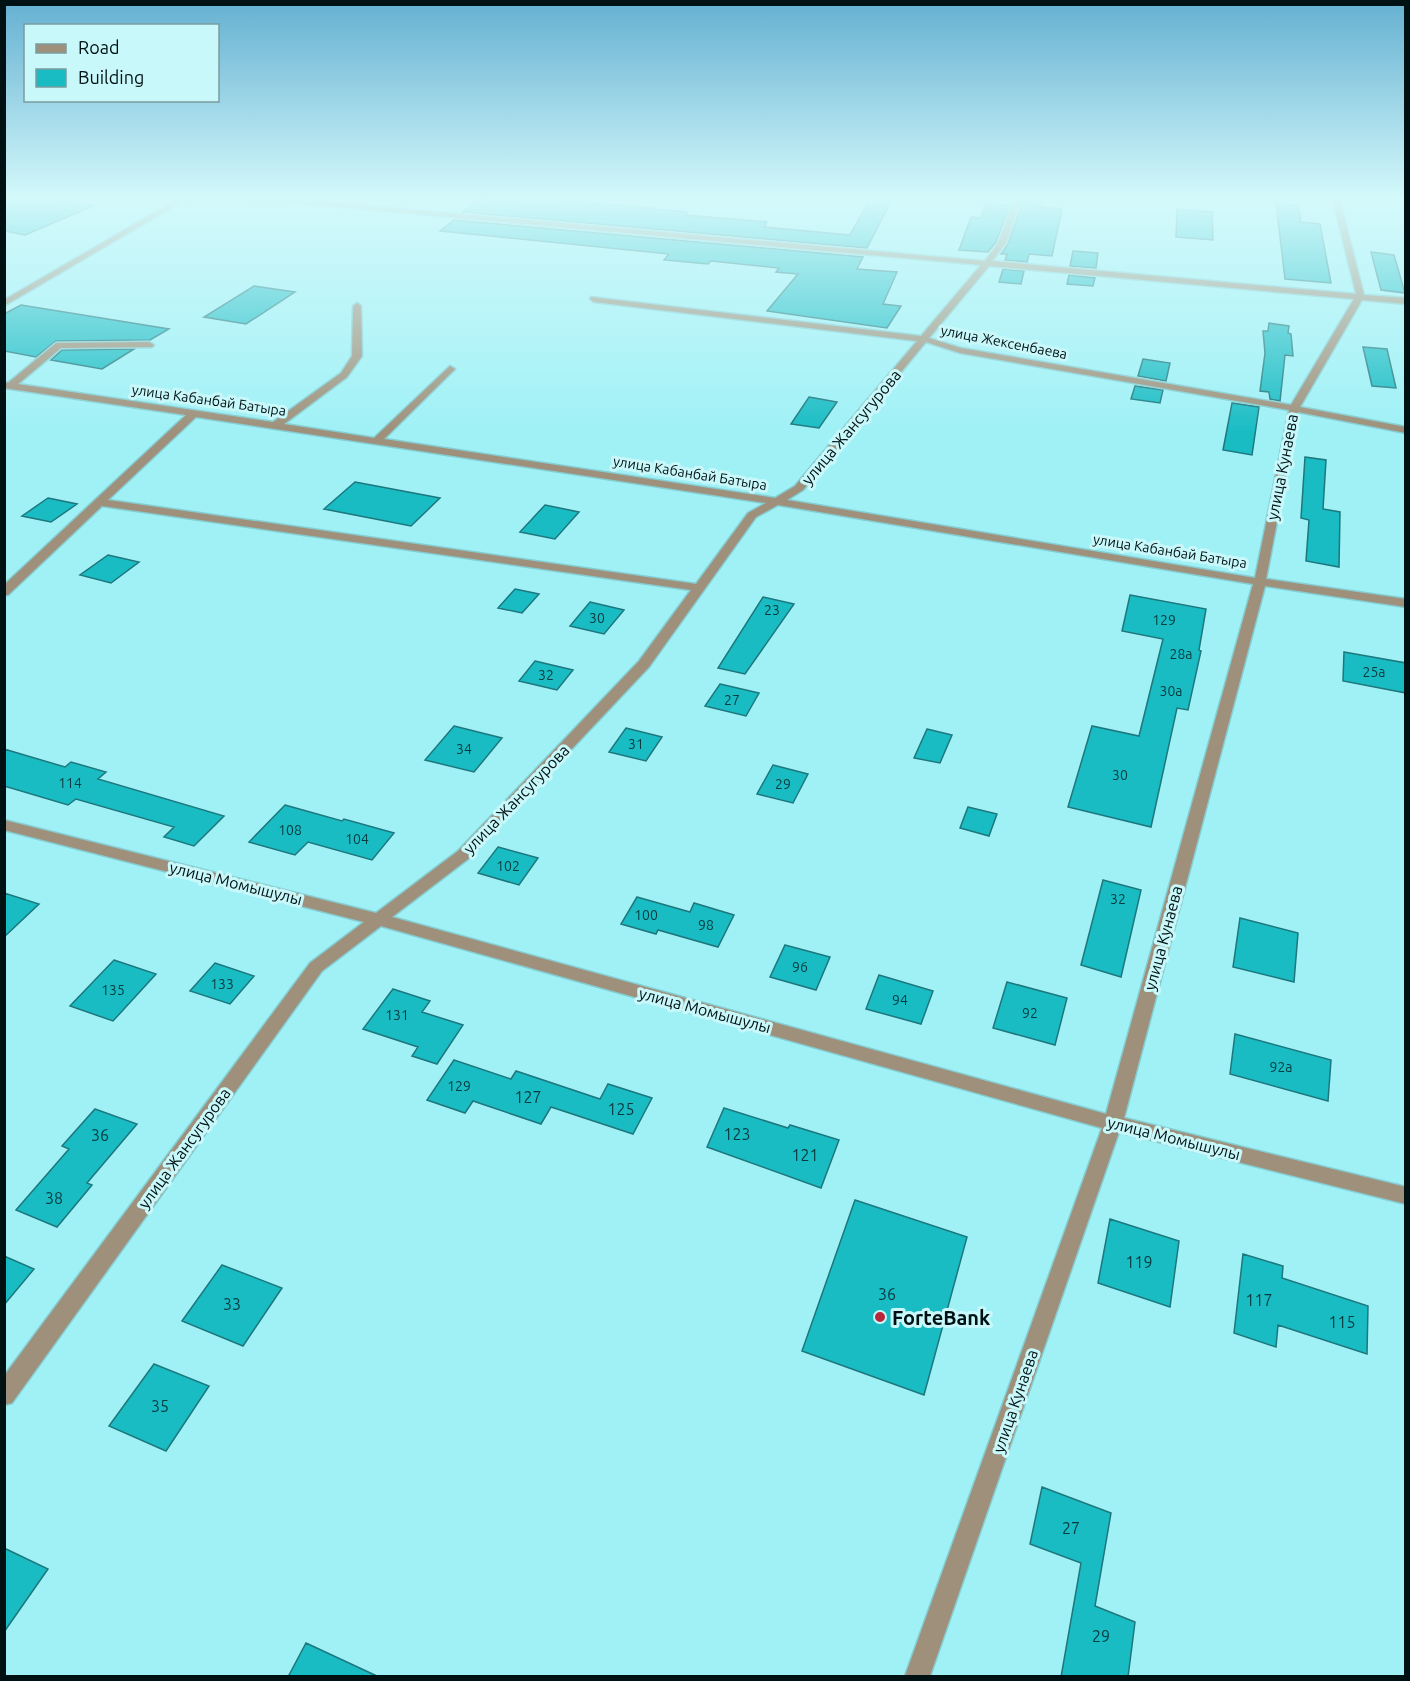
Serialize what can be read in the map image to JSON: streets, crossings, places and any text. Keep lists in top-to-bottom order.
{
  "streets": {
    "street": [
      "улица Жексенбаева",
      "улица Кабанбай Батыра",
      "улица Жансугурова",
      "улица Кунаева",
      "улица Момышулы"
    ]
  },
  "crossings": [
    ["улица Жексенбаева", "улица Жансугурова"],
    ["улица Жексенбаева", "улица Кунаева"],
    ["улица Кабанбай Батыра", "улица Жансугурова"],
    ["улица Кабанбай Батыра", "улица Кунаева"],
    ["улица Жансугурова", "улица Момышулы"],
    ["улица Кунаева", "улица Момышулы"]
  ],
  "places": ["ForteBank"],
  "house_numbers": [
    "23",
    "30",
    "129",
    "28а",
    "25а",
    "32",
    "30а",
    "27",
    "31",
    "34",
    "30",
    "114",
    "29",
    "108",
    "104",
    "102",
    "32",
    "100",
    "98",
    "96",
    "133",
    "135",
    "94",
    "92",
    "131",
    "92а",
    "129",
    "127",
    "125",
    "123",
    "36",
    "121",
    "38",
    "119",
    "36",
    "117",
    "33",
    "115",
    "35",
    "27",
    "29"
  ],
  "legend": ["Road", "Building"]
}
